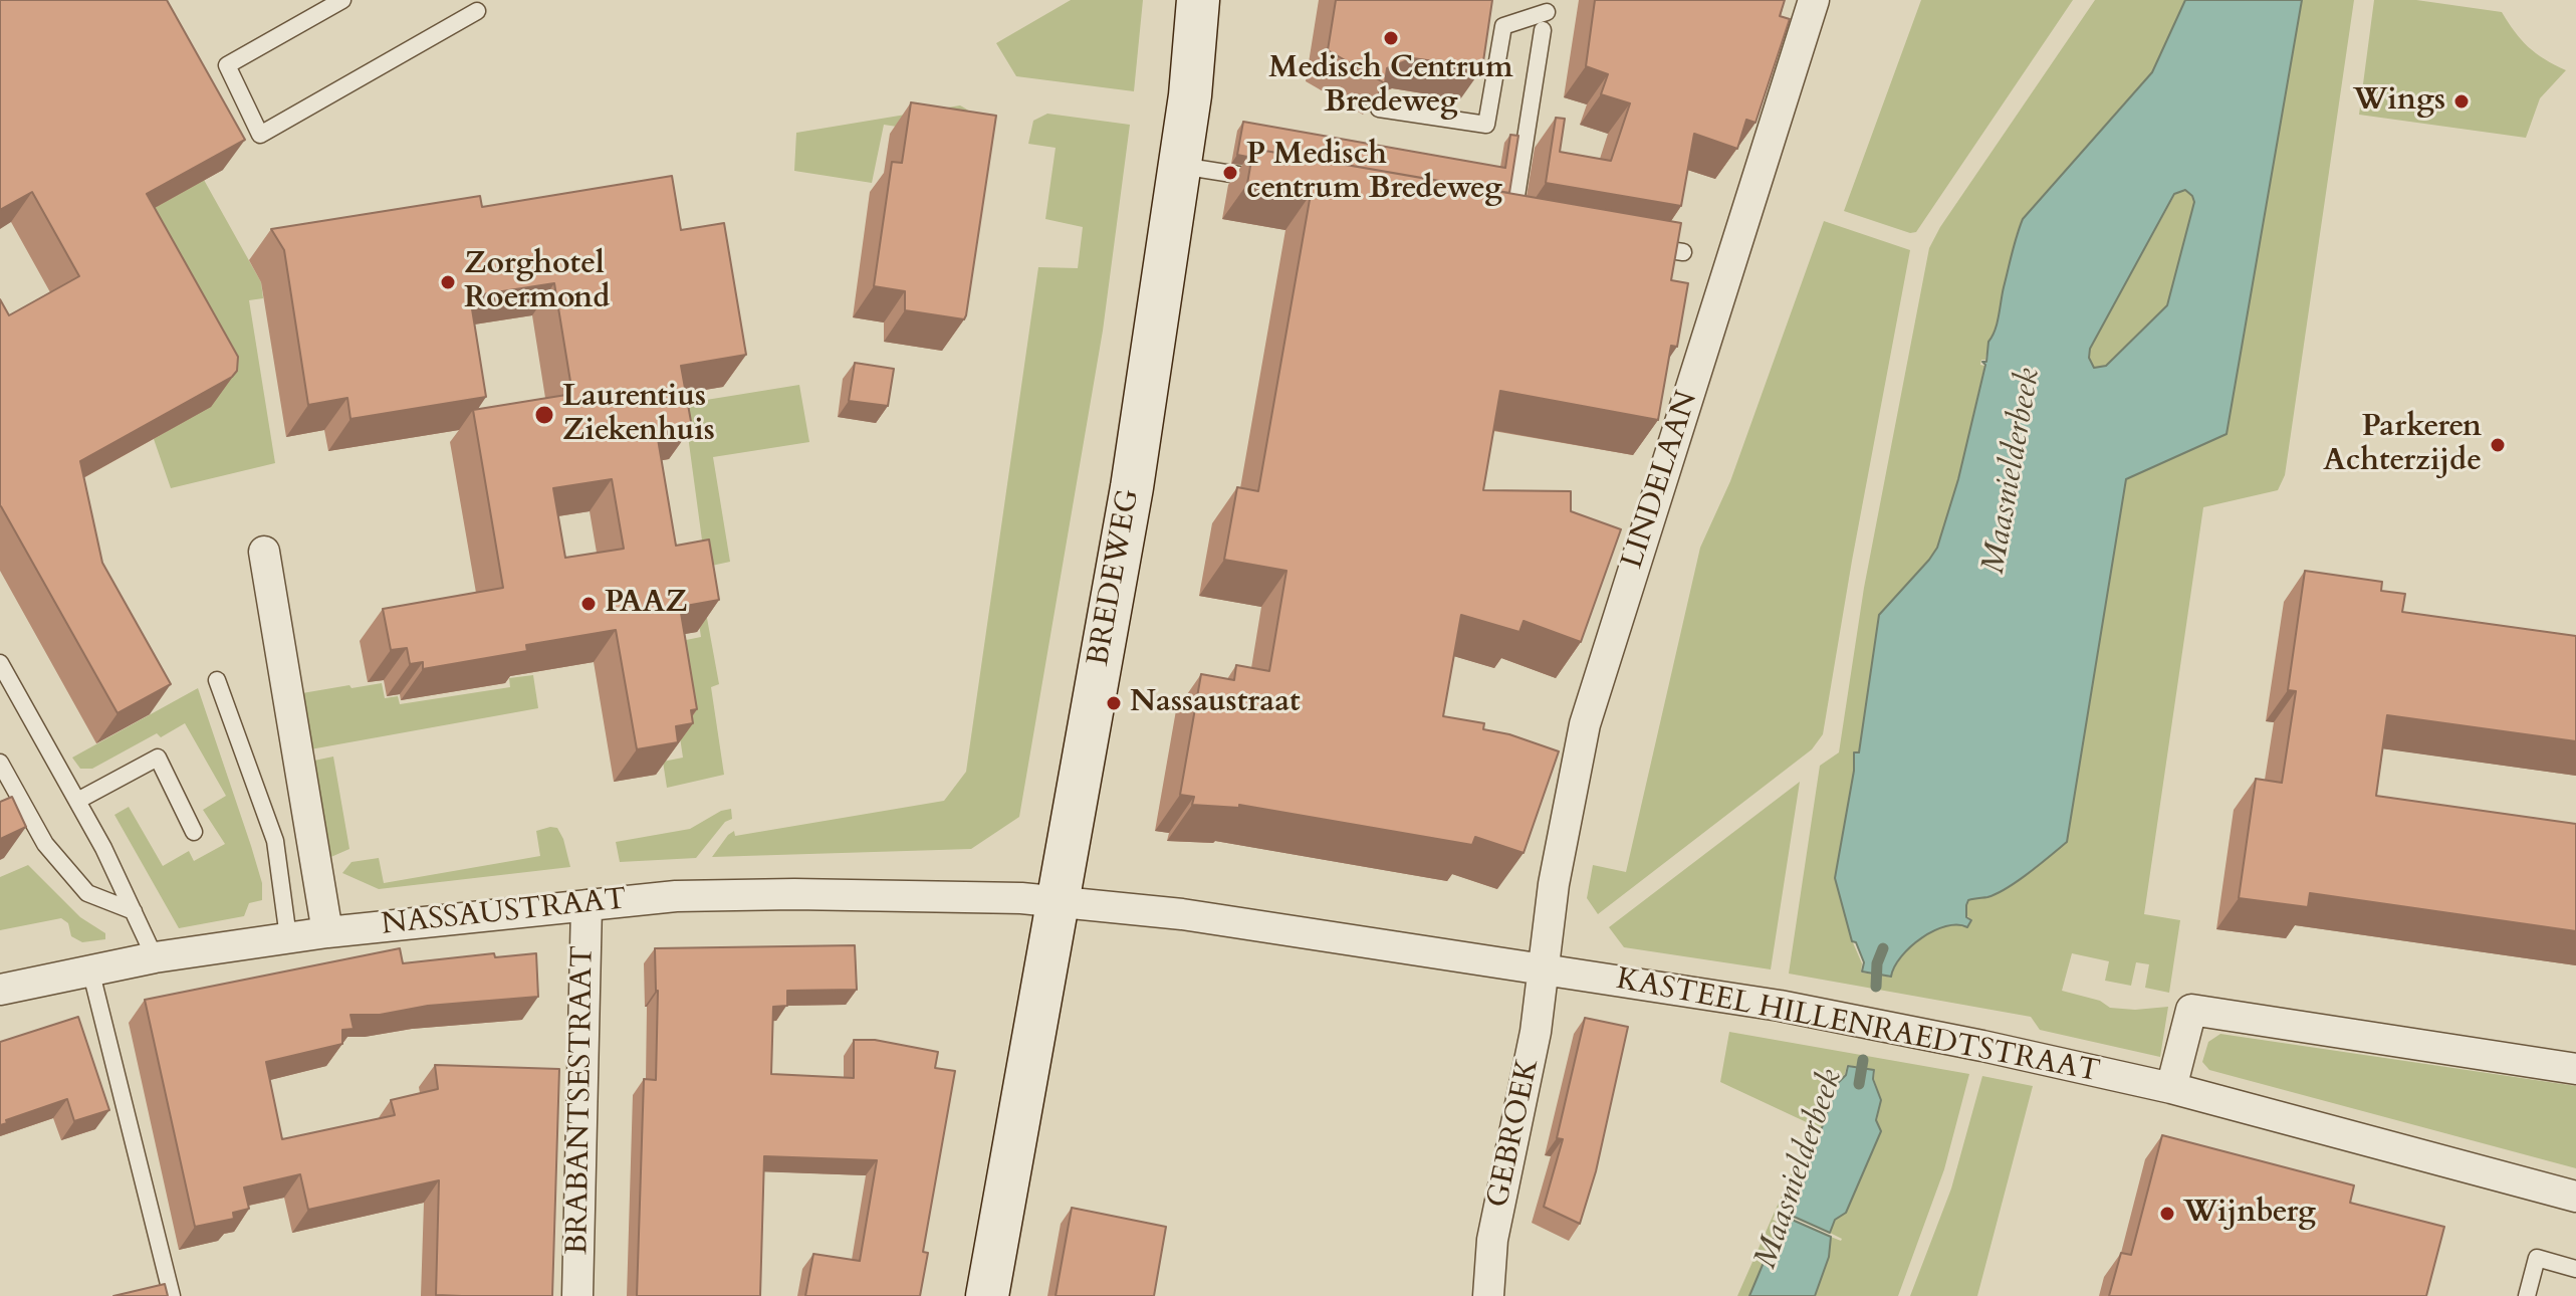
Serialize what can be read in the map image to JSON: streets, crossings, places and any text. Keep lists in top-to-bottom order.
{
  "streets": {
    "street": [
      "LINDELAAN",
      "BREDEWEG",
      "NASSAUSTRAAT",
      "KASTEEL HILLENRAEDTSTRAAT",
      "BRABANTSESTRAAT",
      "GEBROEK"
    ]
  },
  "crossings": [
    ["LINDELAAN", "NASSAUSTRAAT"],
    ["LINDELAAN", "KASTEEL HILLENRAEDTSTRAAT"],
    ["LINDELAAN", "GEBROEK"],
    ["BREDEWEG", "NASSAUSTRAAT"],
    ["NASSAUSTRAAT", "KASTEEL HILLENRAEDTSTRAAT"],
    ["NASSAUSTRAAT", "BRABANTSESTRAAT"],
    ["NASSAUSTRAAT", "GEBROEK"],
    ["KASTEEL HILLENRAEDTSTRAAT", "GEBROEK"]
  ],
  "water": ["Maasnielderbeek"],
  "places": [
    "Medisch Centrum Bredeweg",
    "Wings",
    "P Medisch centrum Bredeweg",
    "Zorghotel Roermond",
    "Laurentius Ziekenhuis",
    "Parkeren Achterzijde",
    "PAAZ",
    "Nassaustraat",
    "Wijnberg"
  ]
}
